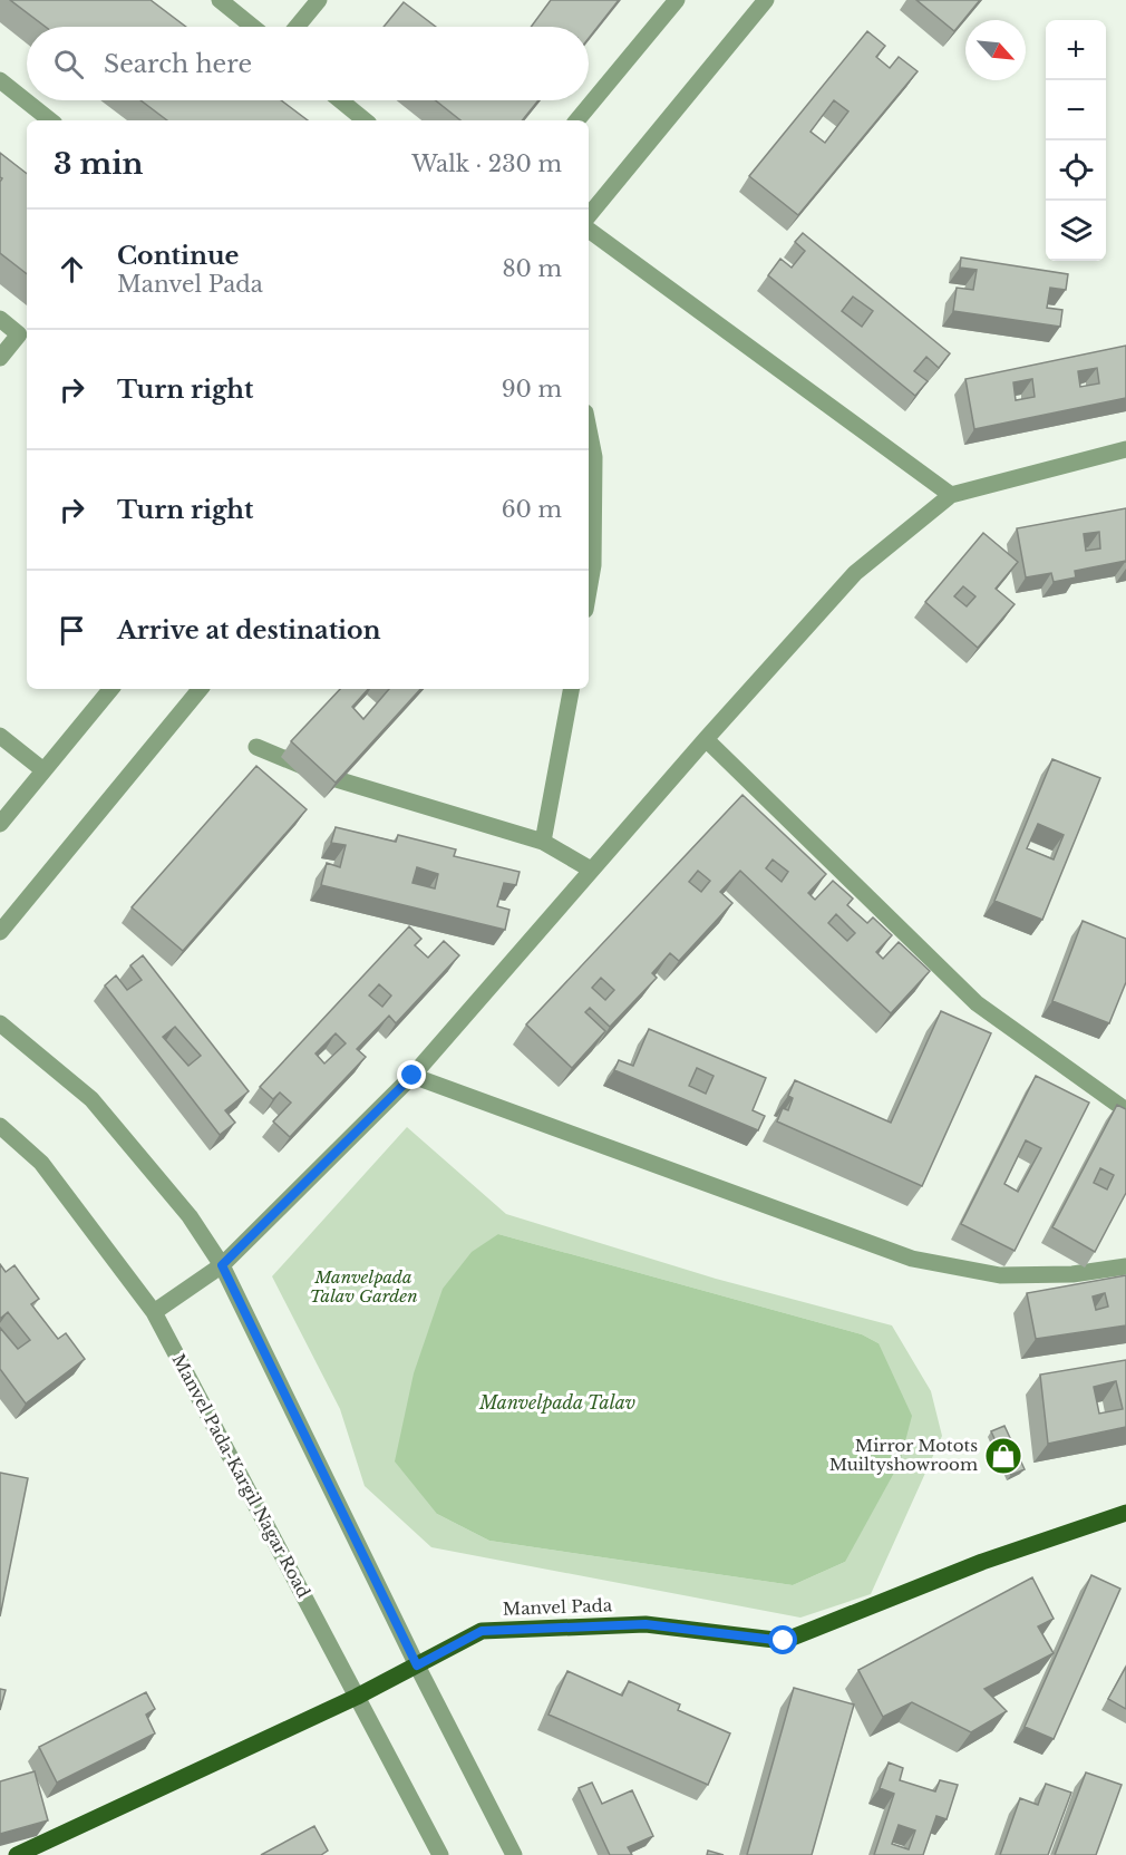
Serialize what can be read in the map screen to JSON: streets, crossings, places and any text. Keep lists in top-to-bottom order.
{
  "streets": {
    "main road": ["Manvel Pada"],
    "street": ["Manvel Pada-Kargil Nagar Road"]
  },
  "crossings": [
    ["Manvel Pada-Kargil Nagar Road", "Manvel Pada"]
  ],
  "water": ["Manvelpada Talav"],
  "parks": ["Manvelpada Talav Garden"],
  "places": {
    "shop": ["Mirror Motots Muiltyshowroom"]
  },
  "north": "bottom right",
  "page": {
    "map_buttons": ["+", "−"],
    "search": "Search here",
    "heading": ["3 min", "Walk · 230 m"],
    "list": [
      ["Continue", "Manvel Pada", "80 m"],
      ["Turn right", "90 m"],
      ["Turn right", "60 m"],
      "Arrive at destination"
    ]
  }
}
